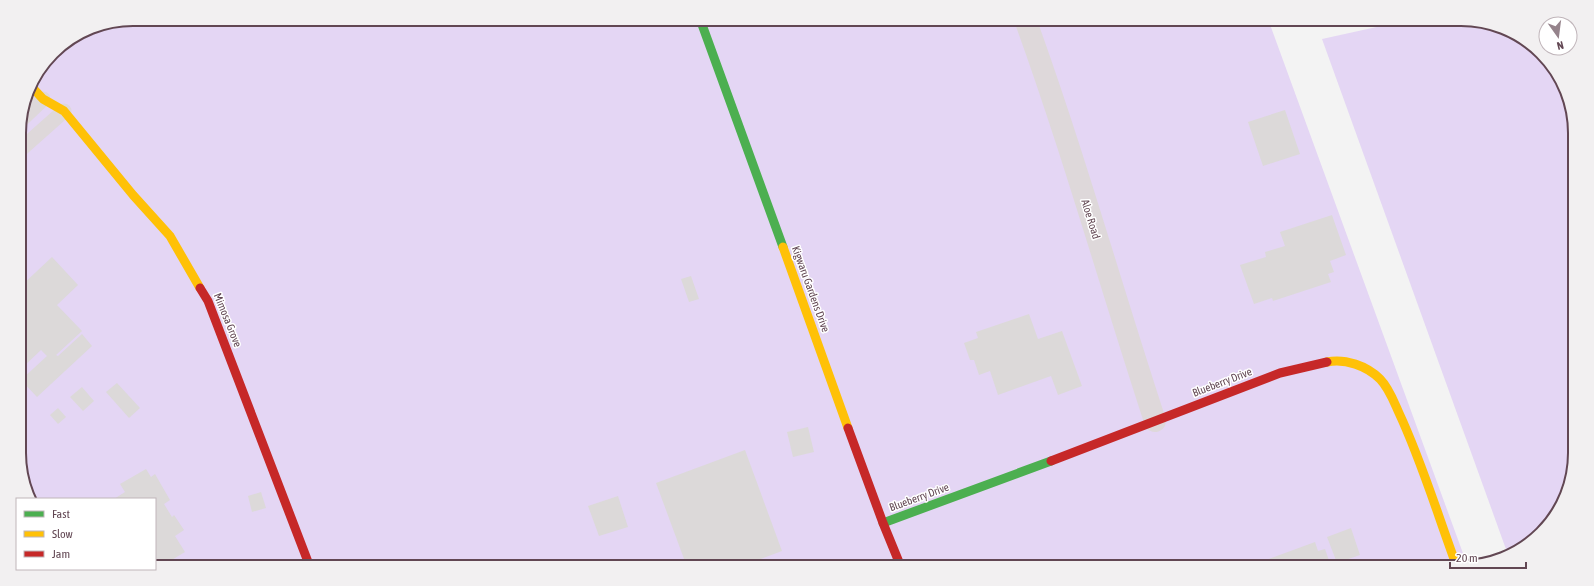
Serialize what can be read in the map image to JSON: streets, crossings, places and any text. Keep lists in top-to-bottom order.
{
  "streets": {
    "street": [
      "Aloe Road",
      "Kigwaru Gardens Drive",
      "Mimosa Grove",
      "Blueberry Drive"
    ]
  },
  "crossings": [
    ["Aloe Road", "Blueberry Drive"],
    ["Kigwaru Gardens Drive", "Blueberry Drive"]
  ],
  "legend": ["Fast", "Slow", "Jam"],
  "scale_bar": "20 m",
  "north": "bottom"
}
